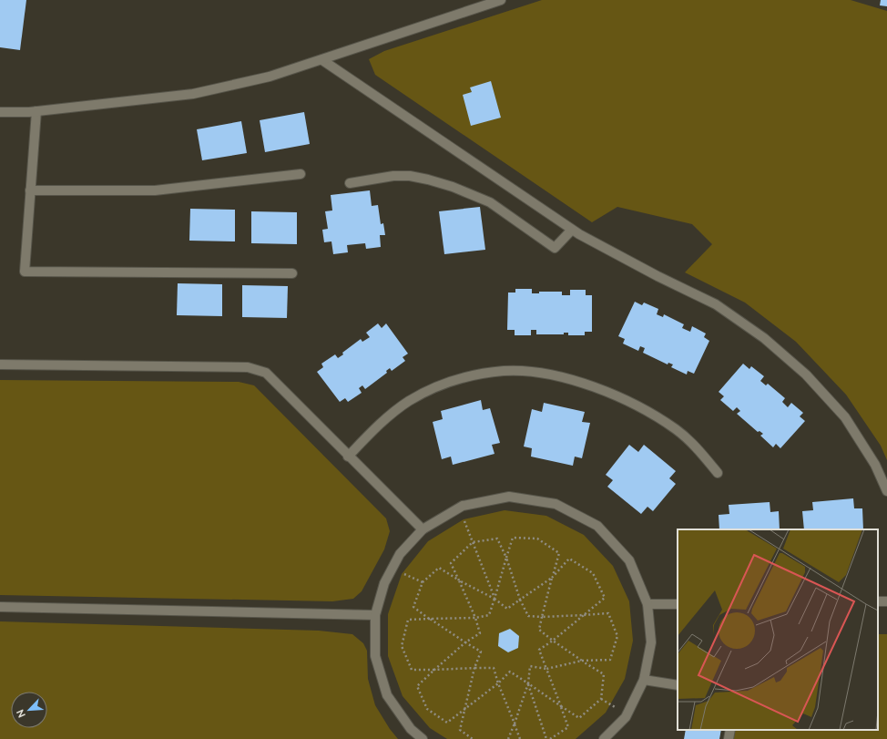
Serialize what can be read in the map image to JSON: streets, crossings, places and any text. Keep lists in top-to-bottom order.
{
  "north": "bottom left"
}
